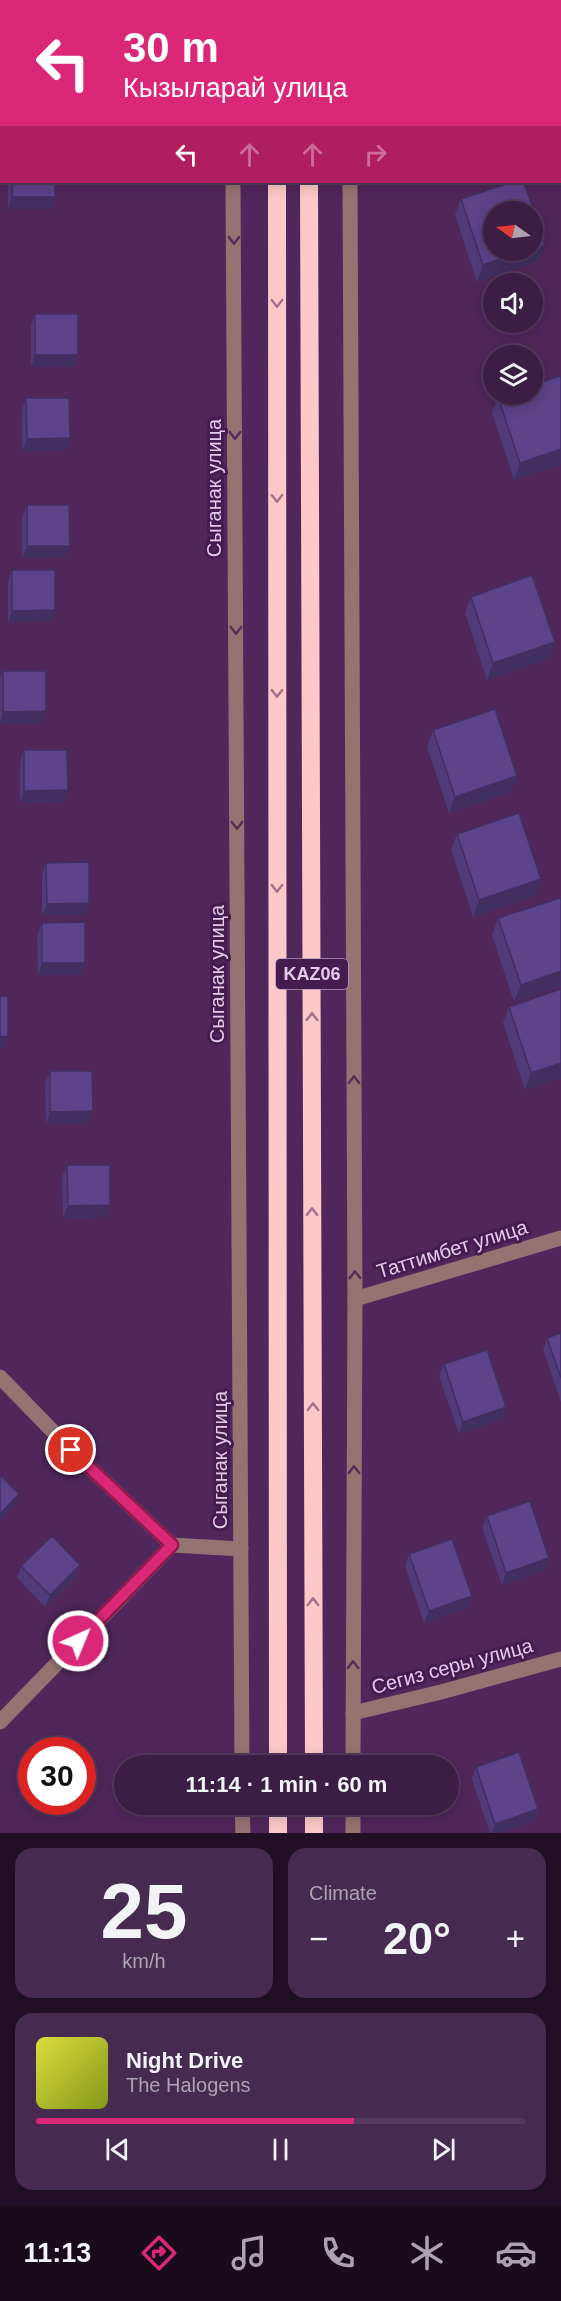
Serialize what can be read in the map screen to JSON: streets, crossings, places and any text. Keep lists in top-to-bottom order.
{
  "streets": {
    "highway": ["KАZ06"],
    "street": ["Сыганак улица", "Таттимбет улица", "Сегиз серы улица"]
  },
  "north": "left",
  "page": {
    "turn": ["30 m", "Кызыларай улица"],
    "limit": "30",
    "trip": "11:14 · 1 min · 60 m",
    "tile": [
      ["25", "km/h"],
      "Climate"
    ],
    "heat": ["−", "20°", "+"],
    "song": ["Night Drive", "The Halogens"],
    "tabs": "11:13"
  }
}
